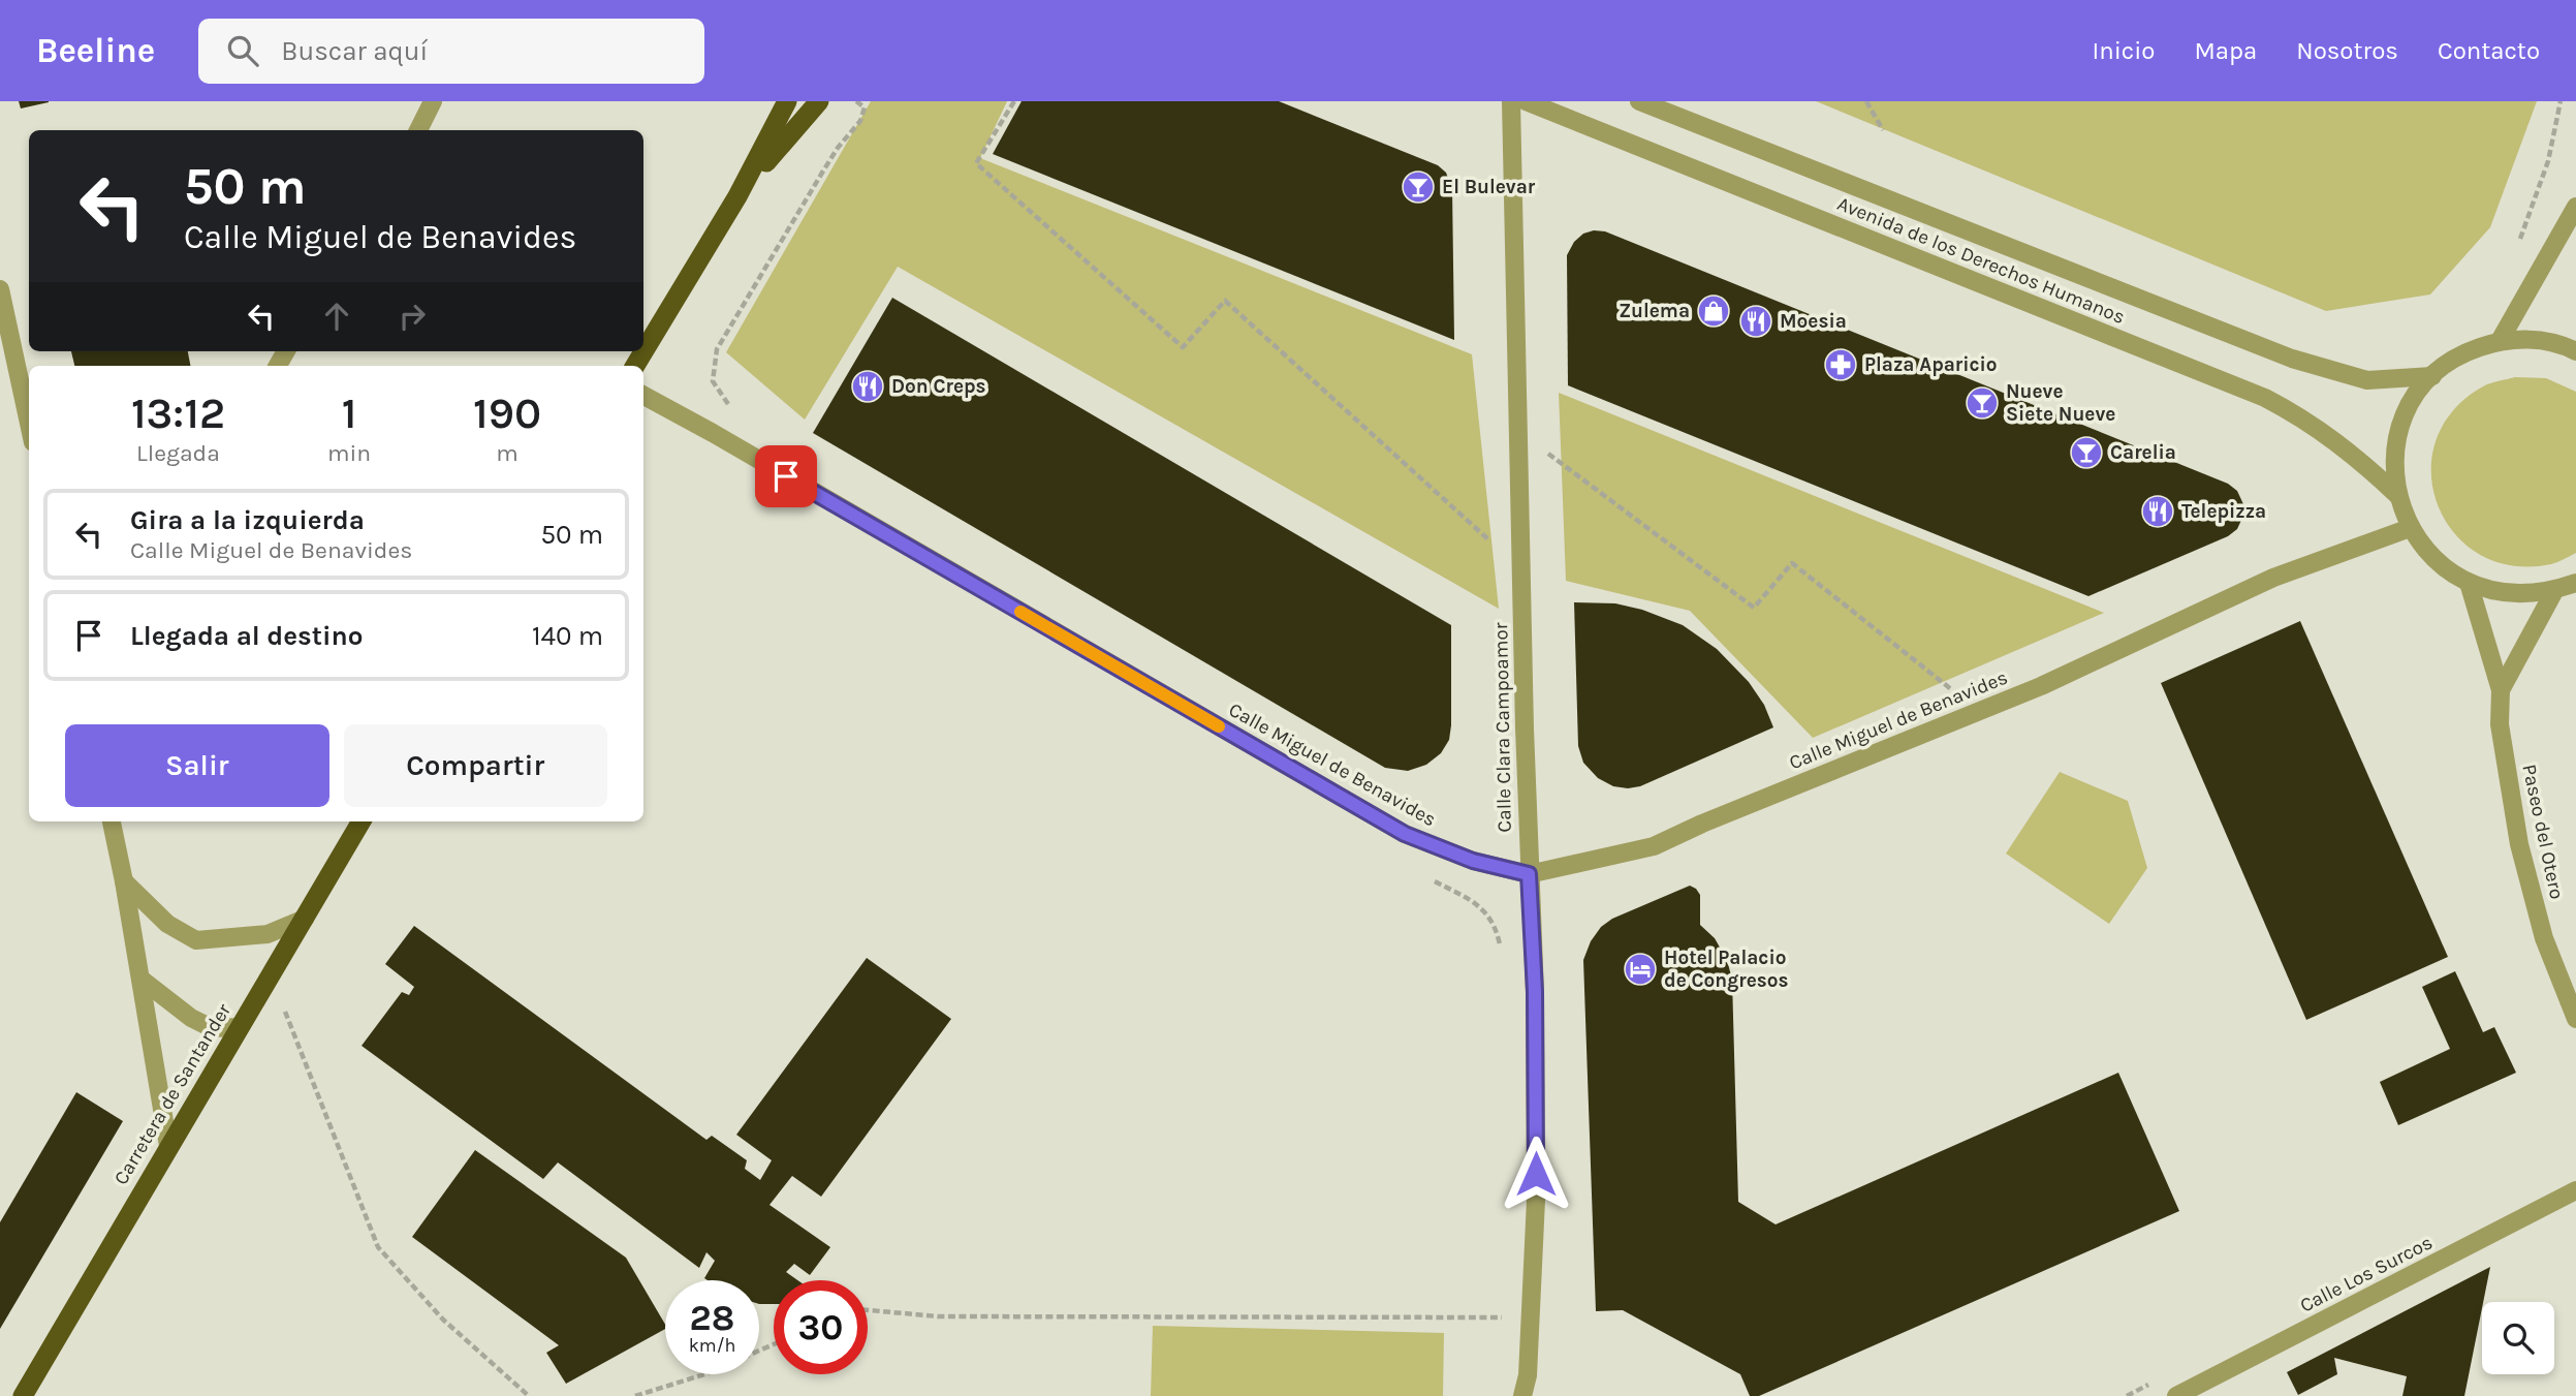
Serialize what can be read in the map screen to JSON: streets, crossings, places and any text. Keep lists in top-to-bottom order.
{
  "streets": {
    "highway": ["Carretera de Santander"],
    "street": [
      "Avenida de los Derechos Humanos",
      "Calle Miguel de Benavides",
      "Calle Clara Campoamor",
      "Paseo del Otero",
      "Calle Los Surcos"
    ]
  },
  "crossings": [
    ["Calle Miguel de Benavides", "Calle Clara Campoamor"]
  ],
  "places": {
    "bar": ["El Bulevar", "Nueve Siete Nueve", "Carelia"],
    "shop": ["Zulema"],
    "restaurant": ["Moesia", "Don Creps", "Telepizza"],
    "pharmacy": ["Plaza Aparicio"],
    "hotel": ["Hotel Palacio de Congresos"]
  },
  "page": {
    "header": "Beeline",
    "search": "Buscar aquí",
    "nav": [
      "Inicio",
      "Mapa",
      "Nosotros",
      "Contacto"
    ],
    "turn": ["50 m", "Calle Miguel de Benavides"],
    "eta": [
      "13:12",
      "Llegada",
      "1",
      "min",
      "190",
      "m"
    ],
    "list": [
      {
        "name": "Gira a la izquierda",
        "note": "Calle Miguel de Benavides",
        "value": "50 m"
      },
      {
        "name": "Llegada al destino",
        "value": "140 m"
      }
    ],
    "buttons": ["Salir", "Compartir"],
    "speed": "28 km/h",
    "limit": "30"
  }
}
